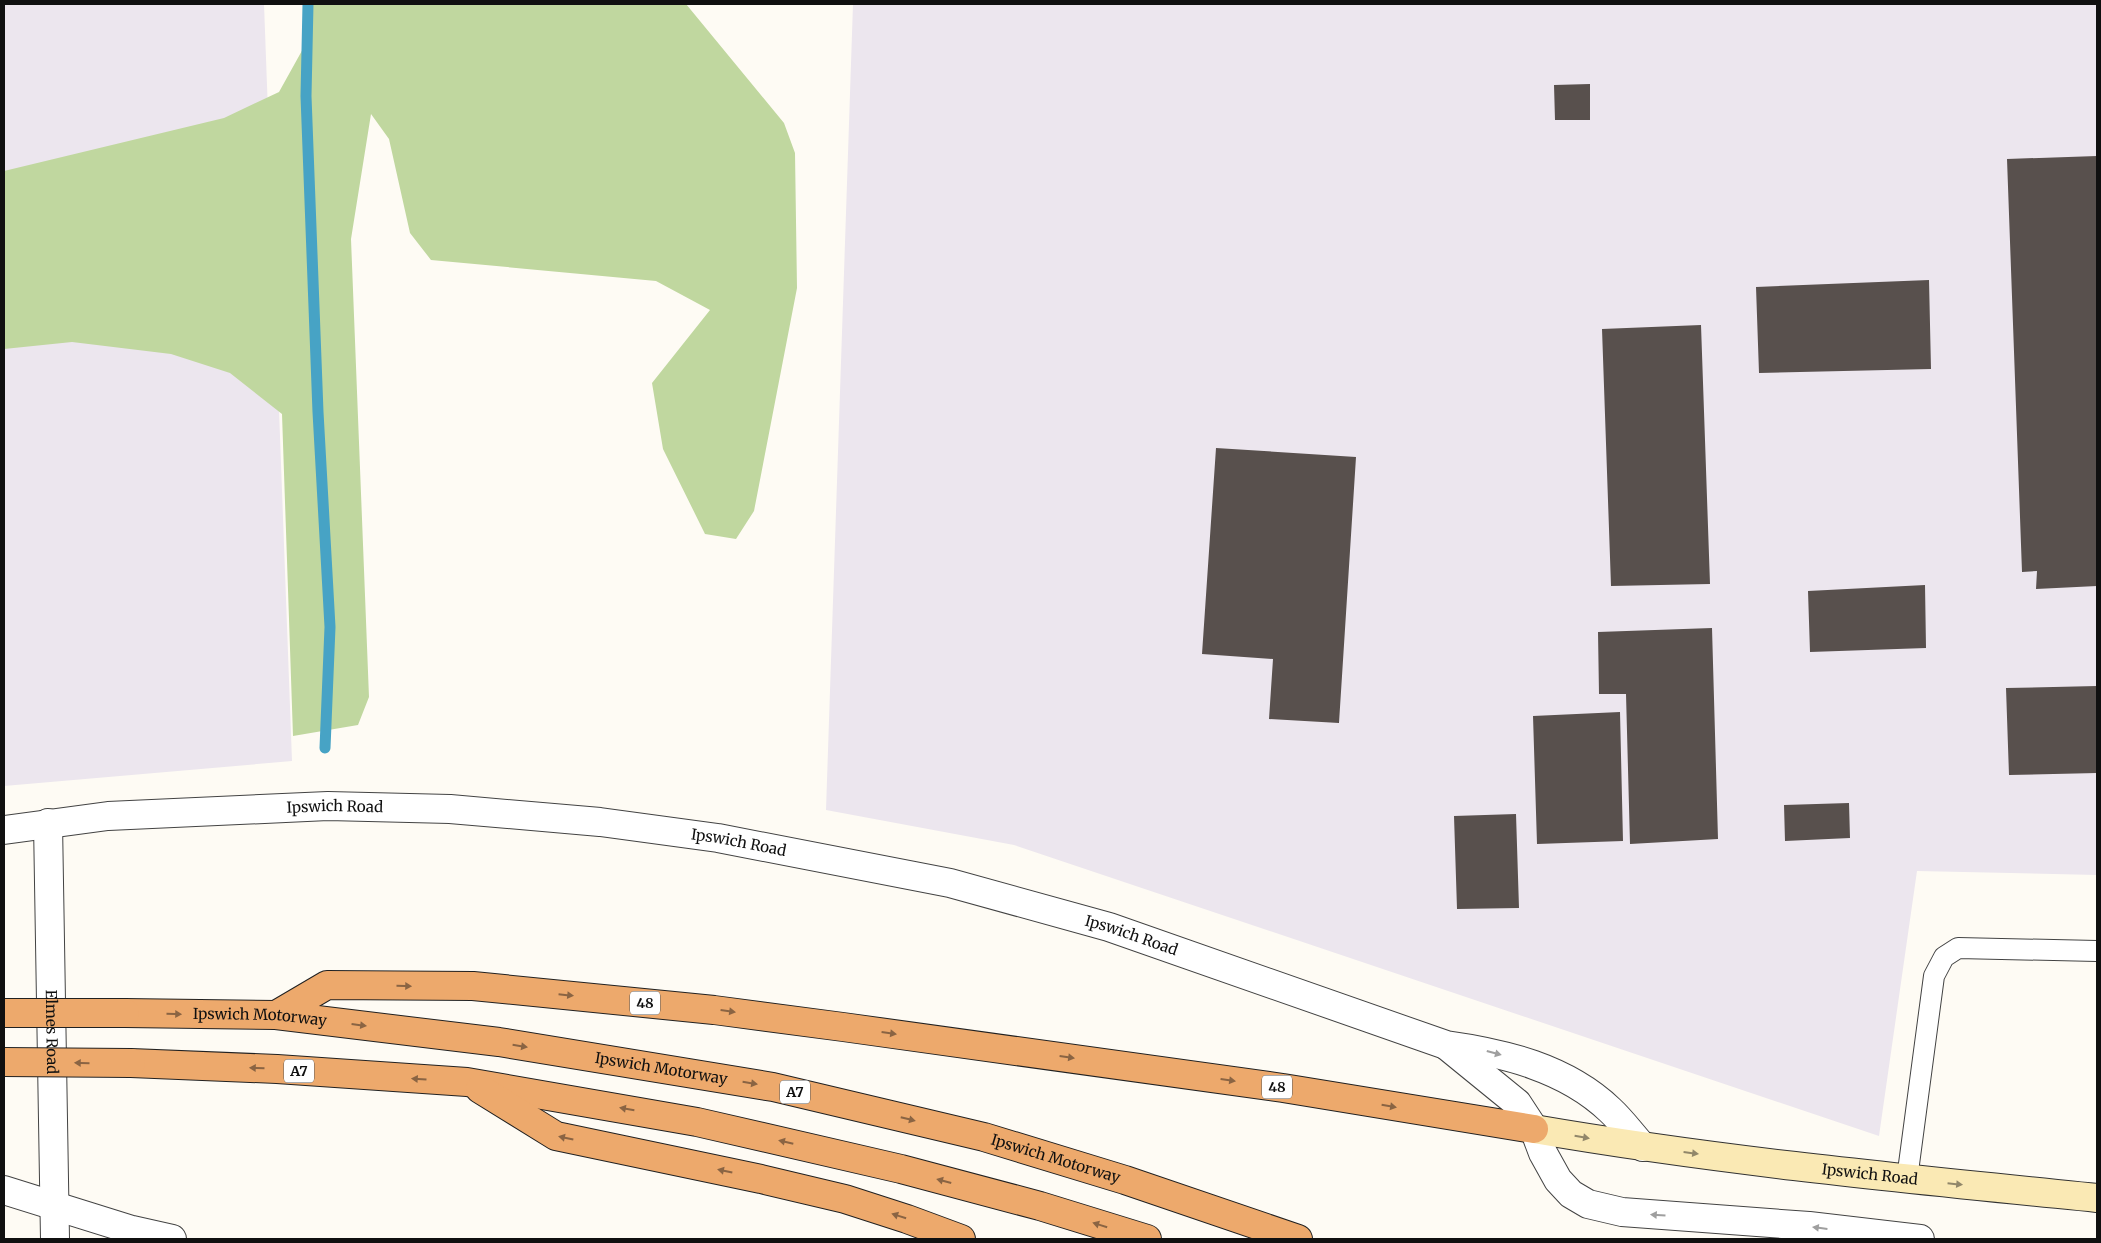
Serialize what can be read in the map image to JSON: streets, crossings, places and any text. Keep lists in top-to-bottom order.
{
  "streets": {
    "highway": ["48", "Ipswich Motorway", "A7"],
    "main road": ["Ipswich Road"],
    "street": ["Elmes Road"]
  },
  "crossings": [
    ["Ipswich Road", "48"],
    ["Ipswich Road", "Elmes Road"],
    ["48", "Ipswich Motorway"]
  ]
}
